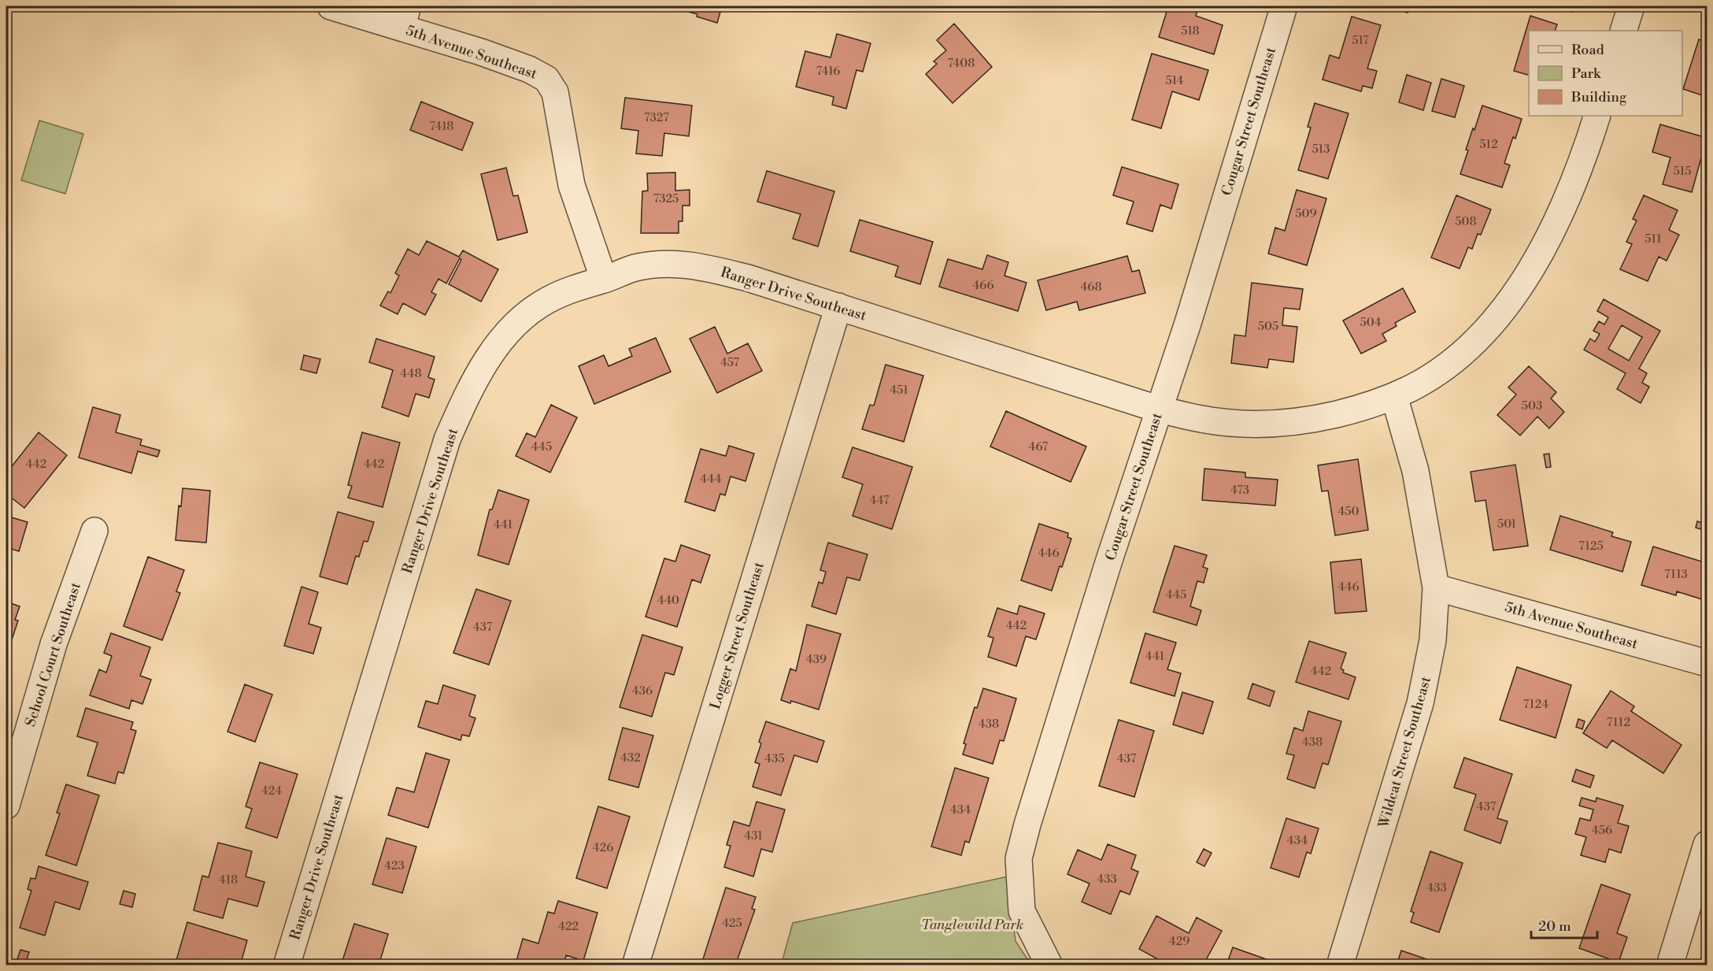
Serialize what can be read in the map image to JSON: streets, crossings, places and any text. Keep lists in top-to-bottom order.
{
  "streets": {
    "street": [
      "5th Avenue Southeast",
      "Cougar Street Southeast",
      "Ranger Drive Southeast",
      "Logger Street Southeast",
      "School Court Southeast",
      "Wildcat Street Southeast"
    ]
  },
  "crossings": [
    ["5th Avenue Southeast", "Ranger Drive Southeast"],
    ["5th Avenue Southeast", "Wildcat Street Southeast"],
    ["Cougar Street Southeast", "Ranger Drive Southeast"],
    ["Ranger Drive Southeast", "Logger Street Southeast"],
    ["Ranger Drive Southeast", "Wildcat Street Southeast"]
  ],
  "parks": ["Tanglewild Park"],
  "house_numbers": [
    "518",
    "517",
    "7408",
    "7416",
    "514",
    "7327",
    "7418",
    "512",
    "513",
    "515",
    "7325",
    "509",
    "508",
    "511",
    "466",
    "468",
    "504",
    "505",
    "457",
    "448",
    "451",
    "503",
    "445",
    "467",
    "442",
    "442",
    "444",
    "473",
    "447",
    "450",
    "501",
    "441",
    "7125",
    "446",
    "7113",
    "446",
    "445",
    "440",
    "442",
    "437",
    "441",
    "439",
    "442",
    "436",
    "7124",
    "7112",
    "438",
    "438",
    "432",
    "435",
    "437",
    "424",
    "437",
    "434",
    "456",
    "431",
    "434",
    "426",
    "423",
    "433",
    "418",
    "433",
    "425",
    "422",
    "429"
  ],
  "legend": ["Road", "Park", "Building"],
  "scale_bar": "20 m"
}
